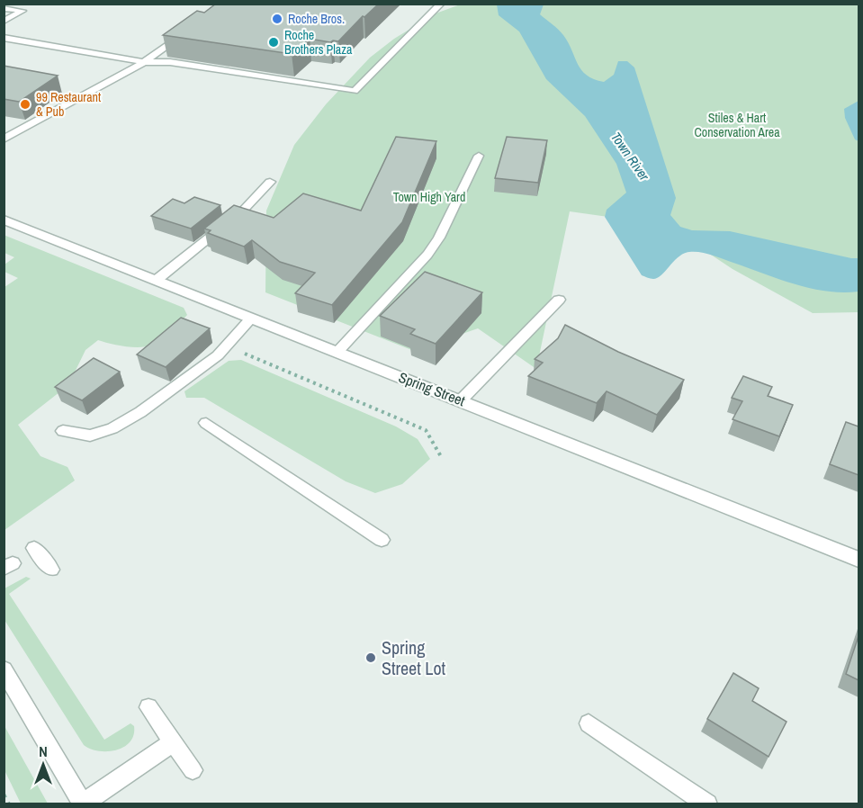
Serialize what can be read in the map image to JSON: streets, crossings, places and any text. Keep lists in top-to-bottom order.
{
  "streets": {
    "street": ["Spring Street"]
  },
  "water": ["Town River"],
  "parks": ["Stiles & Hart Conservation Area", "Town High Yard"],
  "places": [
    "Roche Bros.",
    "Roche Brothers Plaza",
    "99 Restaurant & Pub",
    "Spring Street Lot"
  ],
  "north": "top"
}
